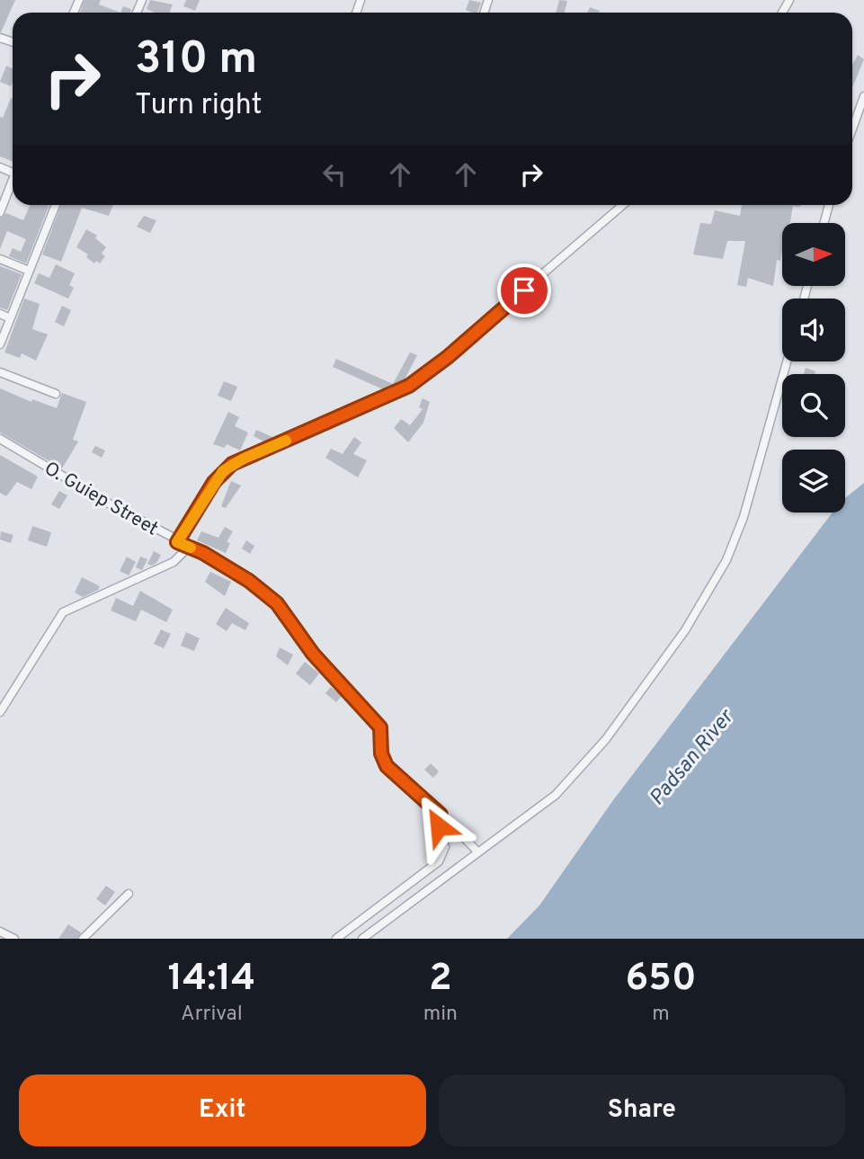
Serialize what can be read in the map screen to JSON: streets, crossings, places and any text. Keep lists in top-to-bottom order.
{
  "streets": {
    "street": ["O. Guiep Street"]
  },
  "water": ["Padsan River"],
  "north": "right",
  "page": {
    "turn": ["310 m", "Turn right"],
    "eta": [
      "14:14",
      "Arrival",
      "2",
      "min",
      "650",
      "m"
    ],
    "buttons": ["Exit", "Share"]
  }
}
